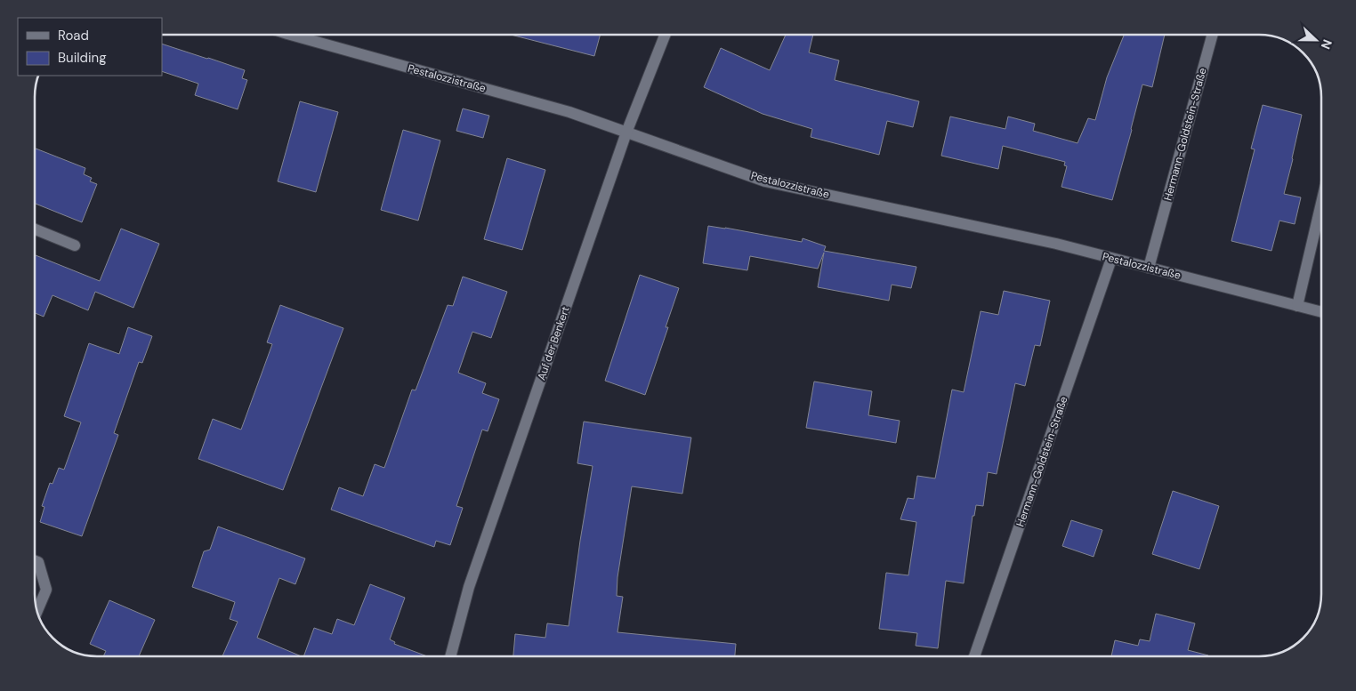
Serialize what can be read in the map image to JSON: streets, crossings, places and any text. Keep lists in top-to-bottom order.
{
  "streets": {
    "street": ["Pestalozzistraße", "Hermann-Goldstein-Straße", "Auf der Benkert"]
  },
  "crossings": [
    ["Pestalozzistraße", "Hermann-Goldstein-Straße"],
    ["Pestalozzistraße", "Auf der Benkert"]
  ],
  "legend": ["Road", "Building"],
  "north": "right"
}
